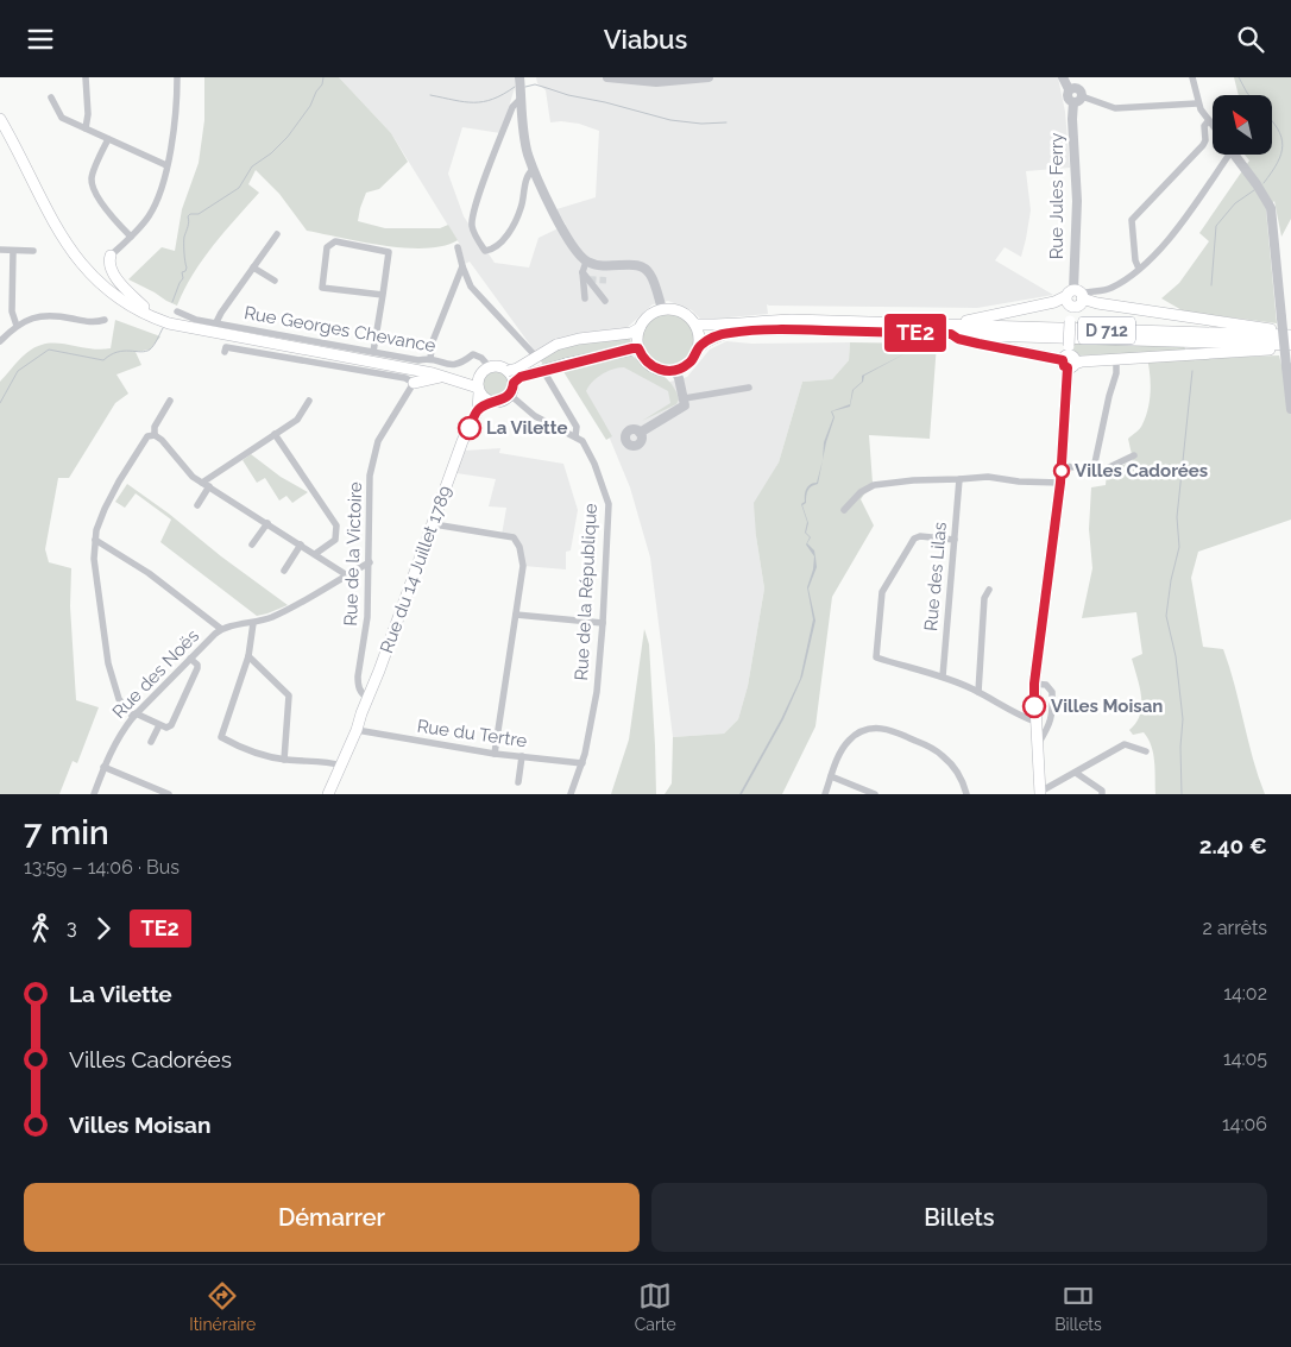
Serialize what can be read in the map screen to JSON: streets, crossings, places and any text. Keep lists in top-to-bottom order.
{
  "streets": {
    "main road": ["D 712", "Rue du 14 Juillet 1789"],
    "street": [
      "Rue Jules Ferry",
      "Rue Georges Chevance",
      "Rue de la Victoire",
      "Rue des Lilas",
      "Rue de la République",
      "Rue des Noës",
      "Rue du Tertre"
    ]
  },
  "crossings": [
    ["Rue Georges Chevance", "Rue de la Victoire"],
    ["Rue Georges Chevance", "Rue du 14 Juillet 1789"],
    ["Rue Georges Chevance", "Rue de la République"],
    ["Rue de la Victoire", "Rue du 14 Juillet 1789"],
    ["Rue de la Victoire", "Rue des Noës"],
    ["Rue du 14 Juillet 1789", "Rue de la République"],
    ["Rue du 14 Juillet 1789", "Rue du Tertre"],
    ["Rue de la République", "Rue du Tertre"]
  ],
  "places": ["La Vilette", "Villes Cadorées", "Villes Moisan"],
  "lines": ["bus line TE2"],
  "north": "top left",
  "page": {
    "header": "Viabus",
    "on_map": "TE2",
    "heading": ["7 min", "13:59 – 14:06 · Bus", "2.40 €"],
    "legs": ["3", "TE2", "2 arrêts"],
    "list": [
      {
        "name": "La Vilette",
        "value": "14:02"
      },
      {
        "name": "Villes Cadorées",
        "value": "14:05"
      },
      {
        "name": "Villes Moisan",
        "value": "14:06"
      }
    ],
    "buttons": ["Démarrer", "Billets"],
    "tabs": ["Itinéraire", "Carte", "Billets"]
  }
}
